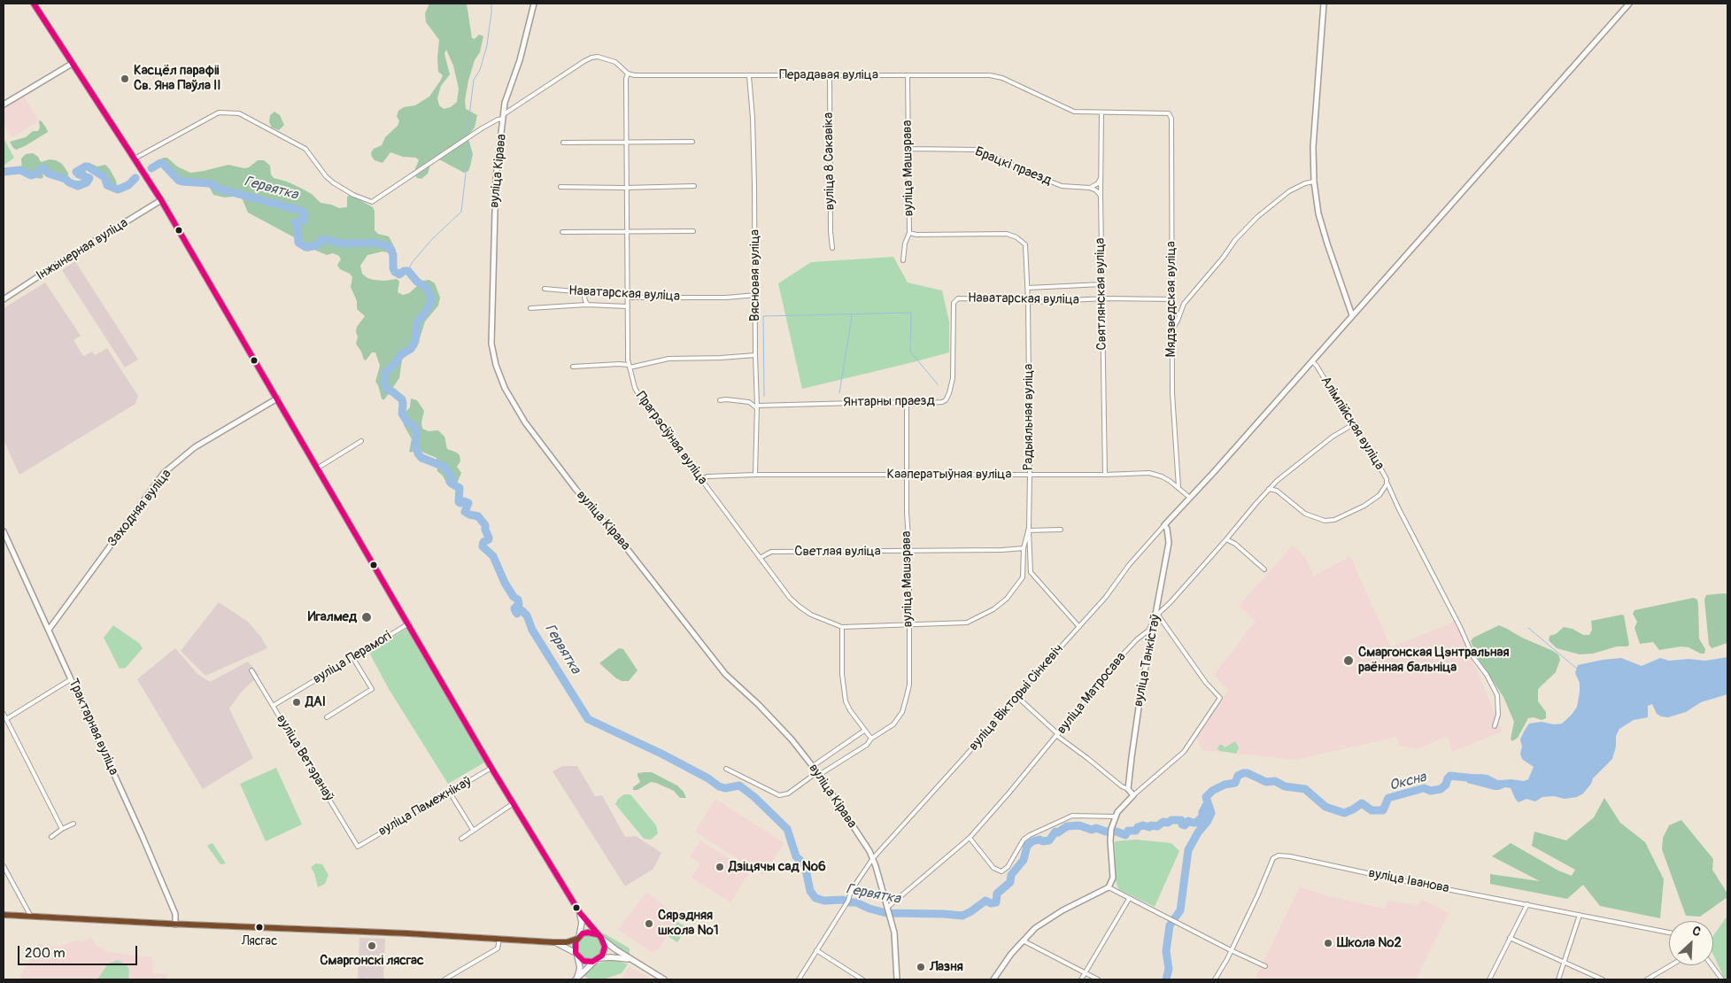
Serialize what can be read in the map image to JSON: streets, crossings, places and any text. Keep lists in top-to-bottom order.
{
  "streets": {
    "street": [
      "Перадавая вуліца",
      "вуліца 8 Сакавіка",
      "Брацкі праезд",
      "вуліца Машэрава",
      "вуліца Кірава",
      "Інжынерная вуліца",
      "Вясновая вуліца",
      "Наватарская вуліца",
      "Святлянская вуліца",
      "Мядзведская вуліца",
      "Янтарны праезд",
      "Радыяльная вуліца",
      "Алімпійская вуліца",
      "Прагрэсіўная вуліца",
      "Кааператыўная вуліца",
      "Заходняя вуліца",
      "Светлая вуліца",
      "вуліца Перамогі",
      "вуліца Танкістаў",
      "вуліца Матросава",
      "вуліца Вікторыі Сінкевіч",
      "Трактарная вуліца",
      "вуліца Ветэранаў",
      "вуліца Памежнікаў",
      "вуліца Іванова"
    ]
  },
  "crossings": [
    ["Перадавая вуліца", "вуліца 8 Сакавіка"],
    ["Перадавая вуліца", "вуліца Машэрава"],
    ["Перадавая вуліца", "вуліца Кірава"],
    ["Перадавая вуліца", "Вясновая вуліца"],
    ["Перадавая вуліца", "Святлянская вуліца"],
    ["Перадавая вуліца", "Мядзведская вуліца"],
    ["Перадавая вуліца", "Прагрэсіўная вуліца"],
    ["Брацкі праезд", "вуліца Машэрава"],
    ["вуліца Машэрава", "вуліца Кірава"],
    ["вуліца Машэрава", "Янтарны праезд"],
    ["вуліца Машэрава", "Радыяльная вуліца"],
    ["вуліца Машэрава", "Прагрэсіўная вуліца"],
    ["вуліца Машэрава", "Кааператыўная вуліца"],
    ["вуліца Машэрава", "Светлая вуліца"],
    ["вуліца Кірава", "вуліца Матросава"],
    ["вуліца Кірава", "вуліца Вікторыі Сінкевіч"],
    ["Вясновая вуліца", "Наватарская вуліца"],
    ["Вясновая вуліца", "Янтарны праезд"],
    ["Вясновая вуліца", "Кааператыўная вуліца"],
    ["Наватарская вуліца", "Святлянская вуліца"],
    ["Наватарская вуліца", "Мядзведская вуліца"],
    ["Наватарская вуліца", "Янтарны праезд"],
    ["Наватарская вуліца", "Радыяльная вуліца"],
    ["Наватарская вуліца", "Прагрэсіўная вуліца"],
    ["Святлянская вуліца", "Кааператыўная вуліца"],
    ["Мядзведская вуліца", "Кааператыўная вуліца"],
    ["Радыяльная вуліца", "Кааператыўная вуліца"],
    ["Радыяльная вуліца", "Светлая вуліца"],
    ["Алімпійская вуліца", "вуліца Матросава"],
    ["Алімпійская вуліца", "вуліца Вікторыі Сінкевіч"],
    ["Прагрэсіўная вуліца", "Кааператыўная вуліца"],
    ["Прагрэсіўная вуліца", "Светлая вуліца"],
    ["Кааператыўная вуліца", "вуліца Вікторыі Сінкевіч"],
    ["Заходняя вуліца", "Трактарная вуліца"],
    ["вуліца Перамогі", "вуліца Ветэранаў"],
    ["вуліца Танкістаў", "вуліца Матросава"],
    ["вуліца Танкістаў", "вуліца Вікторыі Сінкевіч"],
    ["вуліца Ветэранаў", "вуліца Памежнікаў"]
  ],
  "water": ["Гервятка", "Оксна"],
  "places": [
    "Касцёл парафіі Св. Яна Паўла II",
    "Игалмед",
    "Смаргонская Цэнтральная раённая бальніца",
    "ДАІ",
    "Дзіцячы сад №6",
    "Сярэдняя школа №1",
    "Лясгас",
    "Школа №2",
    "Смаргонскі лясгас",
    "Лазня"
  ],
  "scale_bar": "200 m",
  "north": "top right"
}
